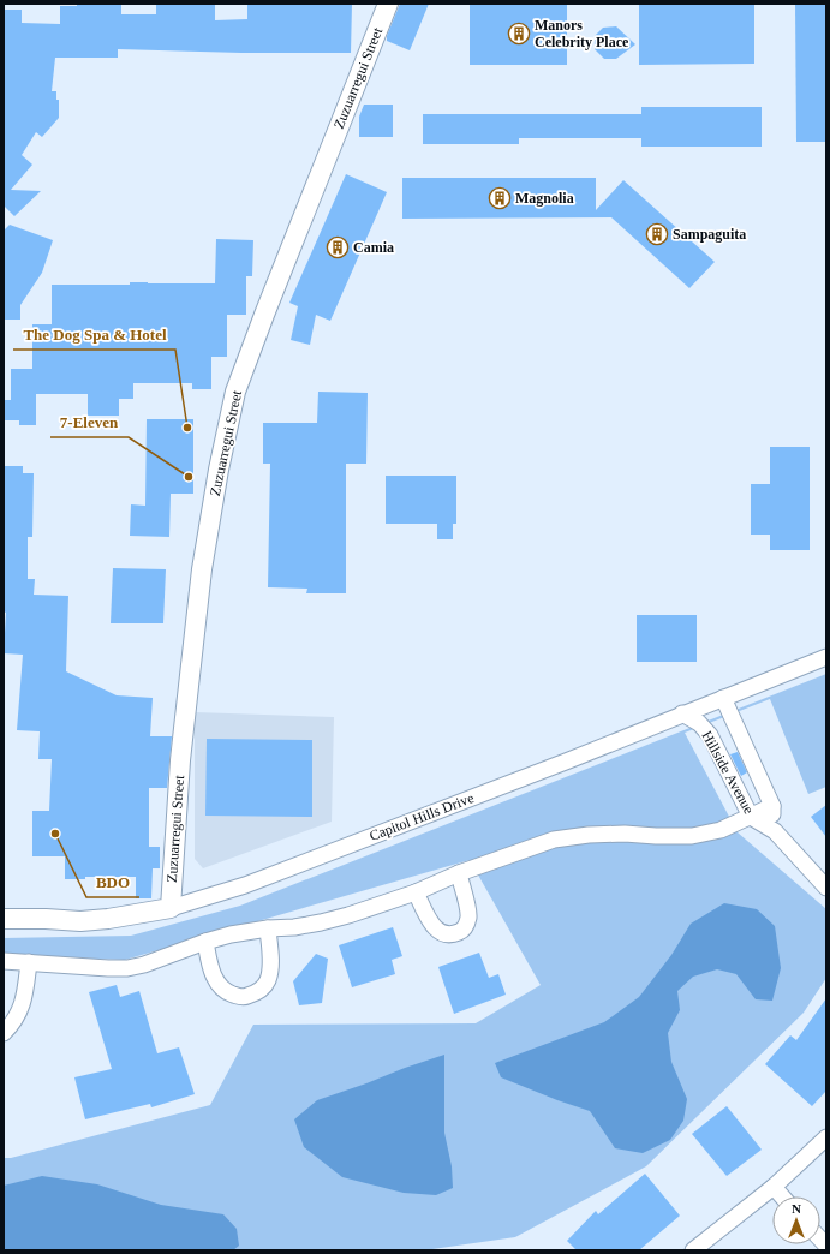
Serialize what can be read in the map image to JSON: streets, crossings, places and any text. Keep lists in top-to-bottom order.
{
  "streets": {
    "street": ["Zuzuarregui Street", "Hillside Avenue", "Capitol Hills Drive"]
  },
  "crossings": [
    ["Zuzuarregui Street", "Capitol Hills Drive"],
    ["Hillside Avenue", "Capitol Hills Drive"]
  ],
  "places": {
    "building": [
      "Manors Celebrity Place",
      "Magnolia",
      "Sampaguita",
      "Camia"
    ],
    "other": ["The Dog Spa & Hotel", "7-Eleven", "BDO"]
  },
  "north": "top"
}
